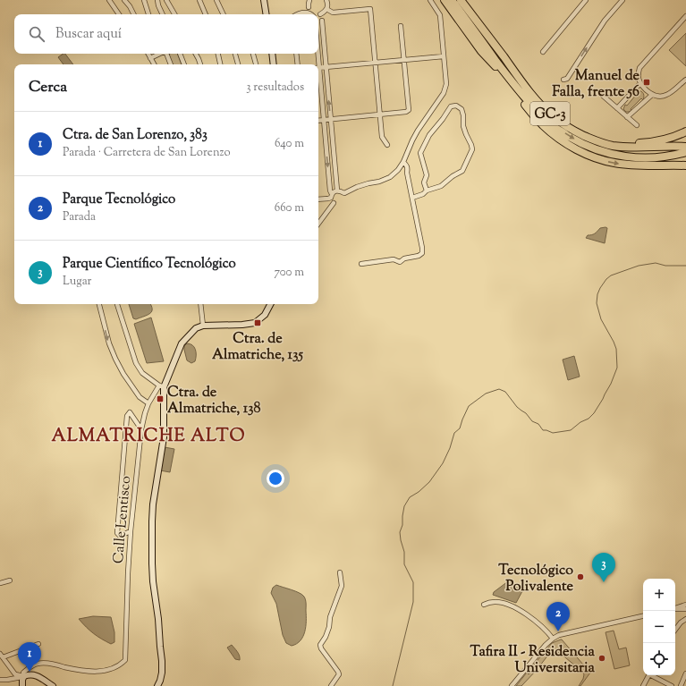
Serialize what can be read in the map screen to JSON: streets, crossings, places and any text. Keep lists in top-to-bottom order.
{
  "streets": {
    "highway": ["GC-3"],
    "street": ["Calle Lentisco"]
  },
  "districts": ["ALMATRICHE ALTO"],
  "places": {
    "transit": ["Manuel de Falla, frente 56", "Ctra. de Almatriche, 135", "Ctra. de Almatriche, 138"],
    "other": ["Tecnológico Polivalente", "Tafira II - Residencia Universitaria"]
  },
  "page": {
    "search": "Buscar aquí",
    "heading": ["Cerca", "3 resultados"],
    "list": [
      {
        "mark": "1",
        "name": "Ctra. de San Lorenzo, 383",
        "note": "Parada · Carretera de San Lorenzo",
        "value": "640 m"
      },
      {
        "mark": "2",
        "name": "Parque Tecnológico",
        "note": "Parada",
        "value": "660 m"
      },
      {
        "mark": "3",
        "name": "Parque Científico Tecnológico",
        "note": "Lugar",
        "value": "700 m"
      }
    ],
    "pins": ["3", "2", "1"],
    "map_buttons": ["+", "−"]
  }
}
